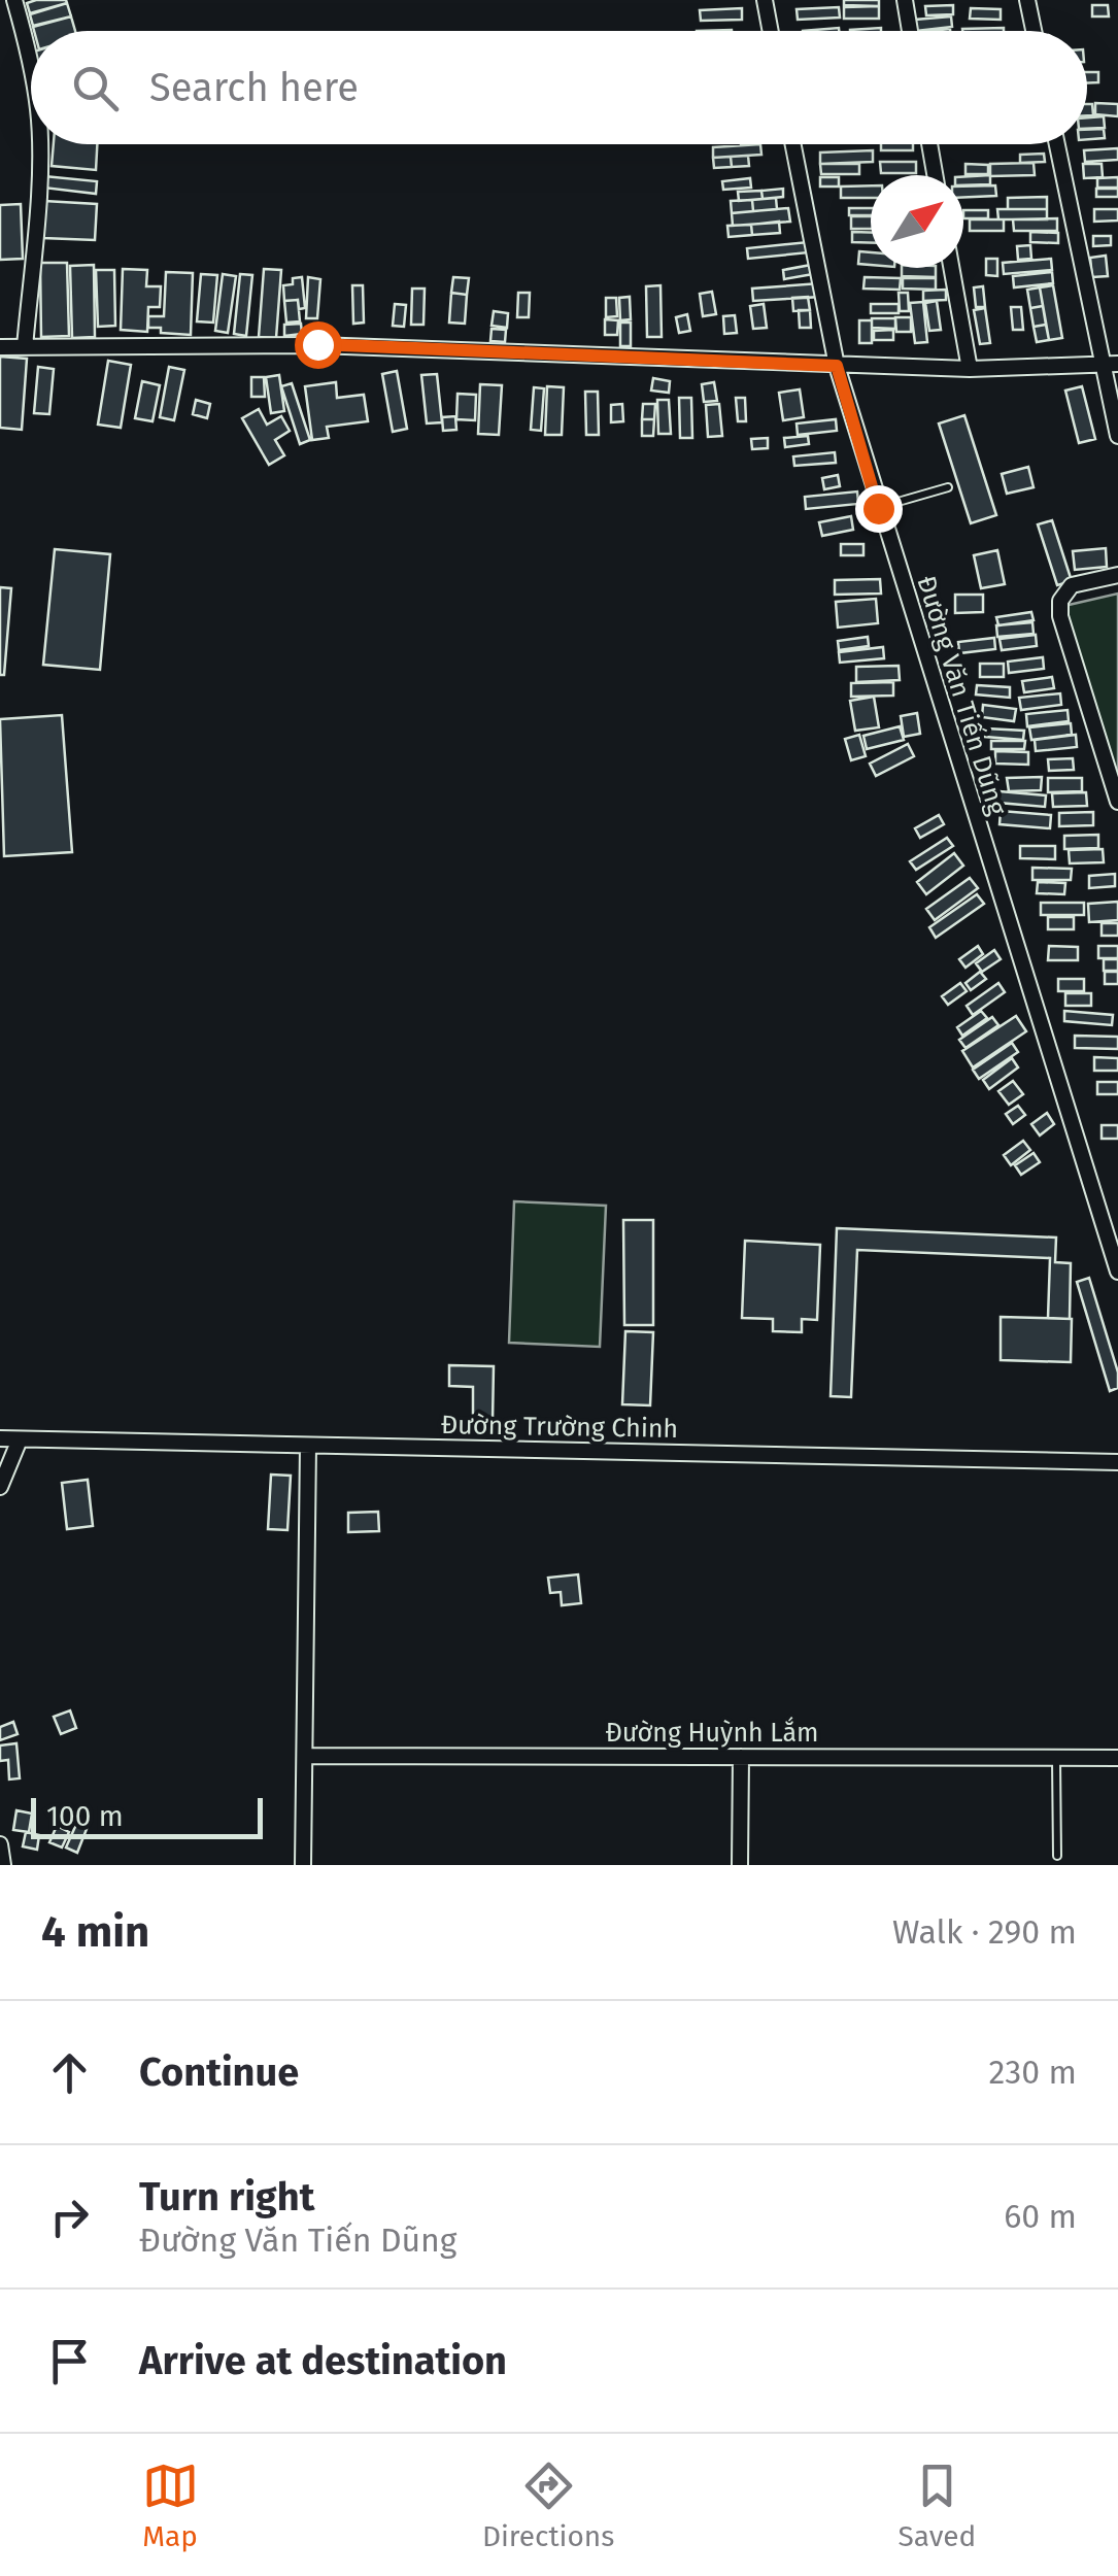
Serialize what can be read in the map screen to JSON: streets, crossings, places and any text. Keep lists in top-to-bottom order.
{
  "streets": {
    "street": ["Đường Văn Tiến Dũng", "Đường Trường Chinh", "Đường Huỳnh Lắm"]
  },
  "scale_bar": "100 m",
  "north": "top right",
  "page": {
    "search": "Search here",
    "scale": "100 m",
    "heading": ["4 min", "Walk · 290 m"],
    "list": [
      ["Continue", "230 m"],
      ["Turn right", "Đường Văn Tiến Dũng", "60 m"],
      "Arrive at destination"
    ],
    "nav": ["Map", "Directions", "Saved"]
  }
}
